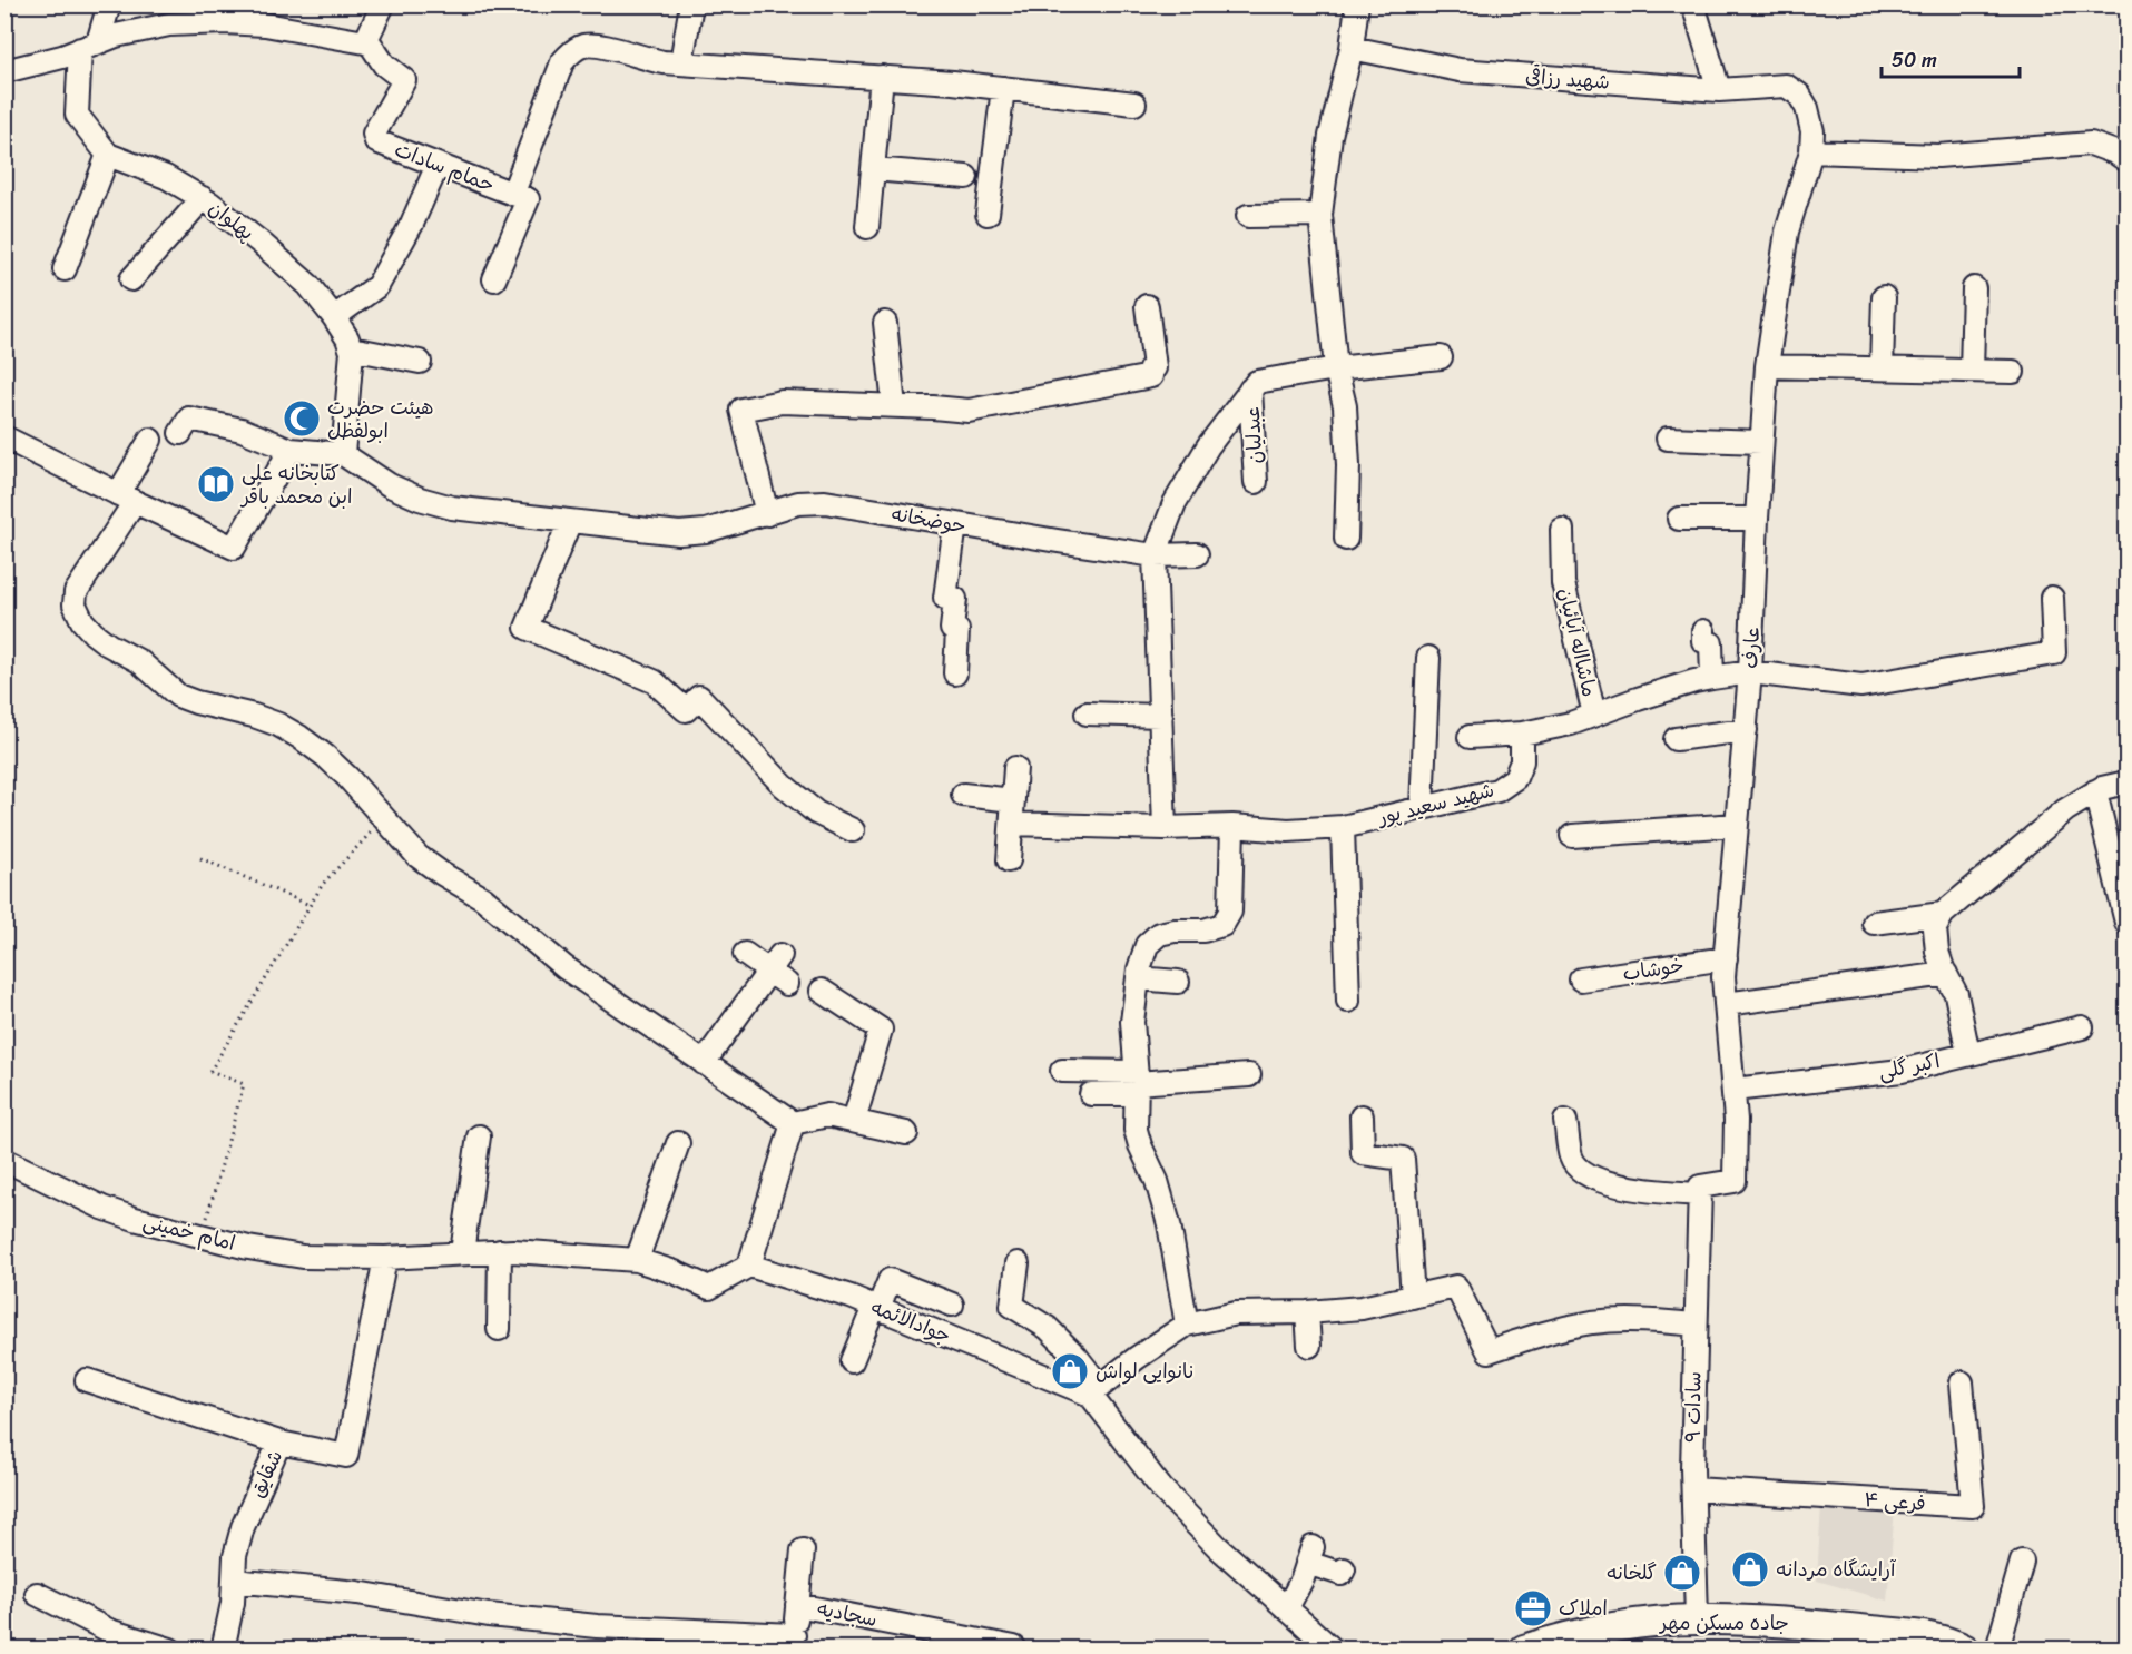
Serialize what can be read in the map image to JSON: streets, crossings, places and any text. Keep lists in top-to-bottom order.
{
  "streets": {
    "main road": ["جاده مسکن مهر"],
    "street": [
      "شهید رزاقی",
      "حمام سادات",
      "پهلوان",
      "عبدلیان",
      "حوضخانه",
      "ماشااله آبائیان",
      "عارف",
      "شهید سعید پور",
      "خوشاب",
      "اکبر گلی",
      "امام خمینی",
      "جوادالائمه",
      "سادات ۹",
      "شقایق",
      "فرعی ۴",
      "سجادیه"
    ]
  },
  "crossings": [
    ["شهید رزاقی", "عارف"],
    ["عارف", "خوشاب"],
    ["عارف", "اکبر گلی"],
    ["عارف", "سادات ۹"],
    ["امام خمینی", "شقایق"],
    ["سادات ۹", "فرعی ۴"],
    ["سادات ۹", "جاده مسکن مهر"]
  ],
  "places": {
    "mosque": ["هیئت حضرت ابولفظل"],
    "library": ["کتابخانه علی ابن محمد باقر"],
    "shop": ["نانوایی لواش", "آرایشگاه مردانه", "گلخانه"],
    "office": ["املاک"]
  },
  "scale_bar": "50 m"
}
